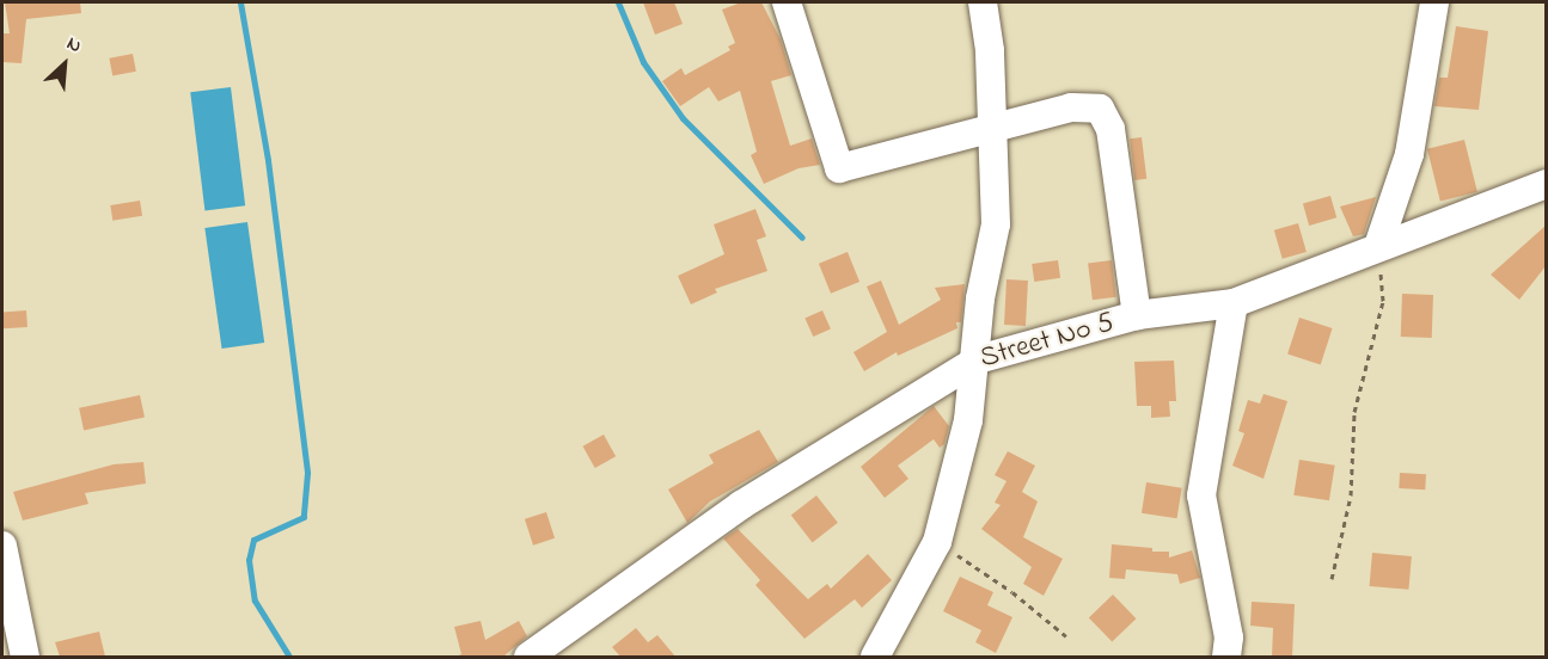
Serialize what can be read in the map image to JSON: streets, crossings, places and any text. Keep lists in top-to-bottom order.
{
  "streets": {
    "street": ["Street No 5"]
  },
  "north": "top right"
}
